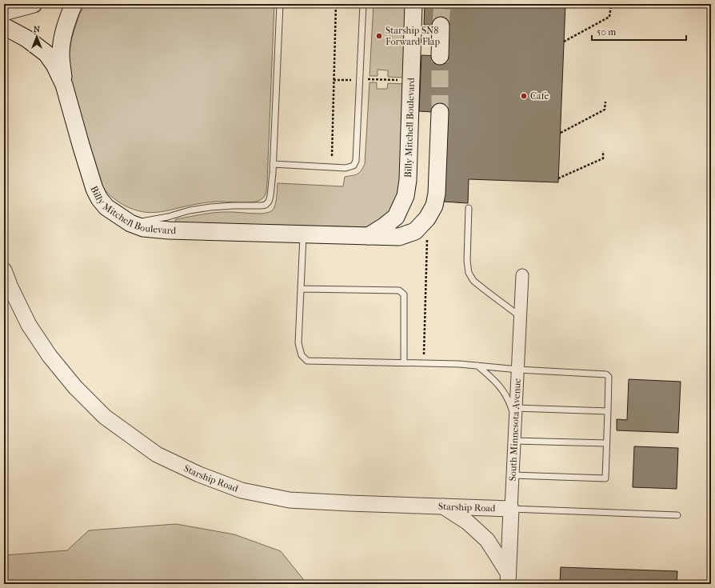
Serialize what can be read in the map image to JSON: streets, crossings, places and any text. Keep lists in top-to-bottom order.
{
  "streets": {
    "main road": ["Billy Mitchell Boulevard"],
    "street": ["South Minnesota Avenue", "Starship Road"]
  },
  "crossings": [
    ["South Minnesota Avenue", "Starship Road"]
  ],
  "places": ["Starship SN8 Forward Flap", "Cafe"],
  "scale_bar": "50 m",
  "north": "top"
}
